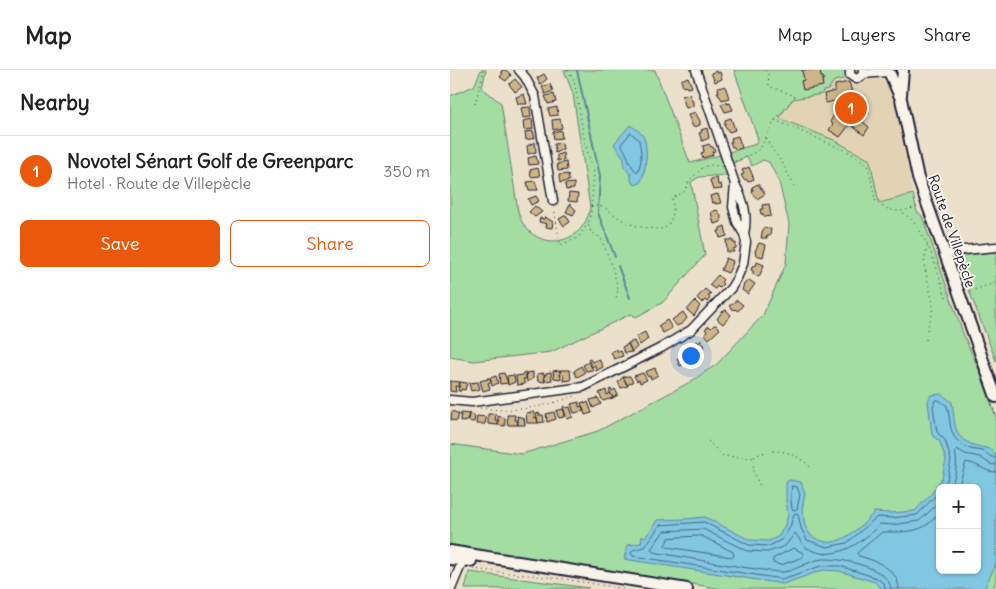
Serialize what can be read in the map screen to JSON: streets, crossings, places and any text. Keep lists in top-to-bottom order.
{
  "streets": {
    "main road": ["Route de Villepècle"]
  },
  "page": {
    "header": "Map",
    "nav": ["Map", "Layers", "Share"],
    "heading": "Nearby",
    "pins": "1",
    "list": [
      {
        "mark": "1",
        "name": "Novotel Sénart Golf de Greenparc",
        "note": "Hotel · Route de Villepècle",
        "value": "350 m"
      }
    ],
    "buttons": ["Save", "Share"],
    "map_buttons": ["+", "−"]
  }
}
